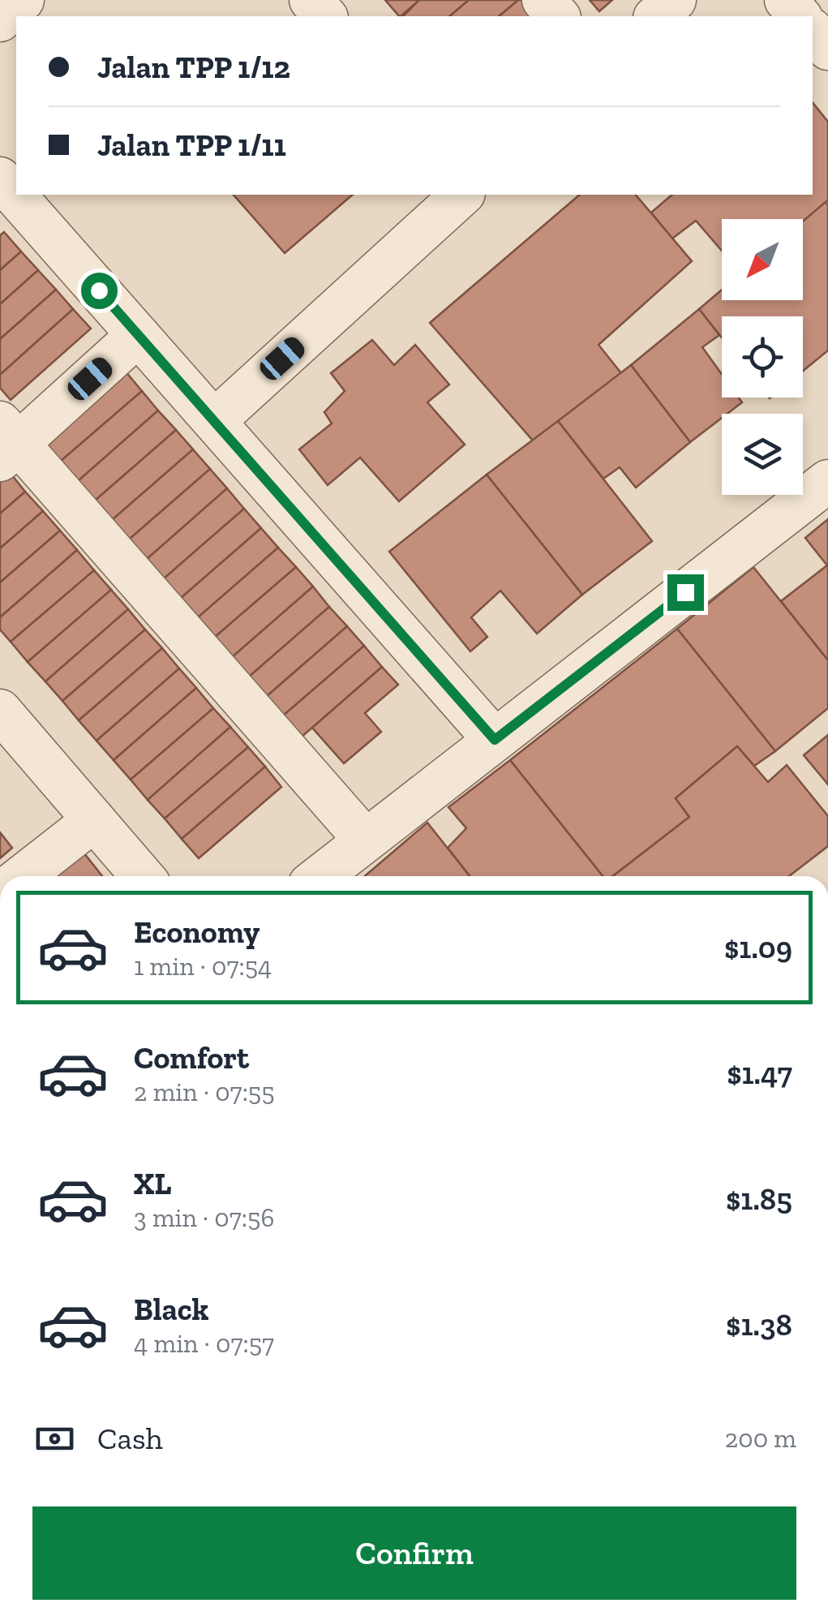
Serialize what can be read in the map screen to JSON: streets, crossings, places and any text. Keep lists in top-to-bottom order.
{
  "north": "bottom left",
  "page": {
    "banner": ["Jalan TPP 1/12", "Jalan TPP 1/11"],
    "list": [
      {
        "name": "Economy",
        "note": "1 min · 07:54",
        "value": "$1.09"
      },
      {
        "name": "Comfort",
        "note": "2 min · 07:55",
        "value": "$1.47"
      },
      {
        "name": "XL",
        "note": "3 min · 07:56",
        "value": "$1.85"
      },
      {
        "name": "Black",
        "note": "4 min · 07:57",
        "value": "$1.38"
      }
    ],
    "pay": ["Cash", "200 m"],
    "buttons": "Confirm"
  }
}
